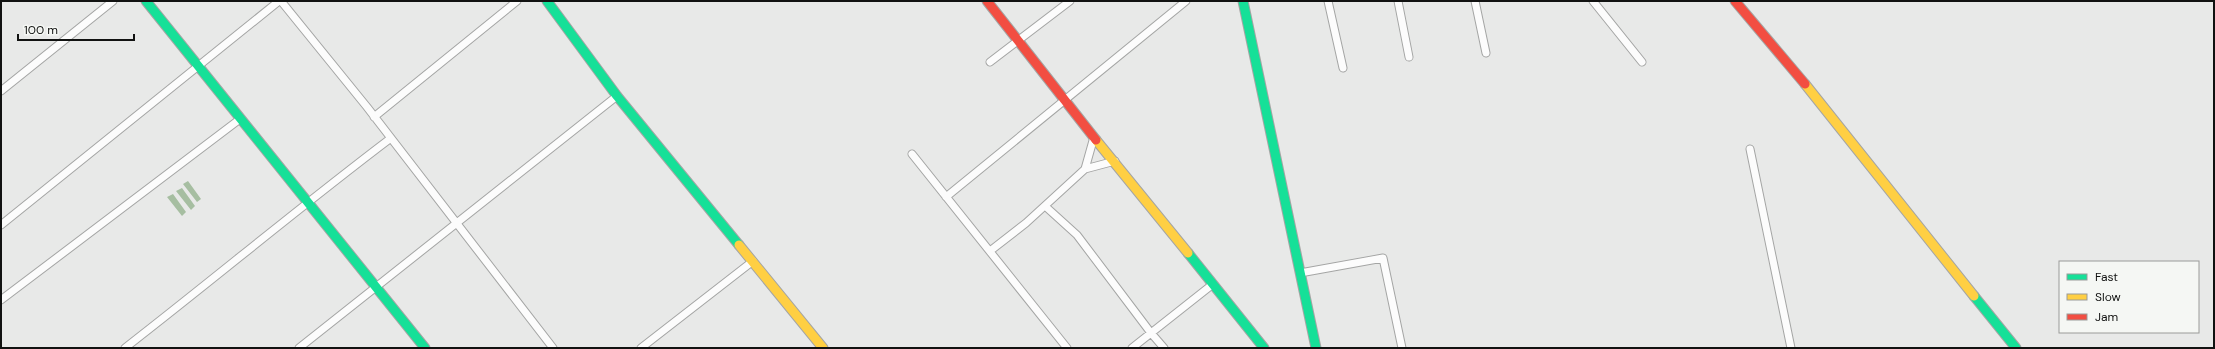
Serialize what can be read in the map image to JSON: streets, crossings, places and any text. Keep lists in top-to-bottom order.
{
  "legend": ["Fast", "Slow", "Jam"],
  "scale_bar": "100 m"
}
